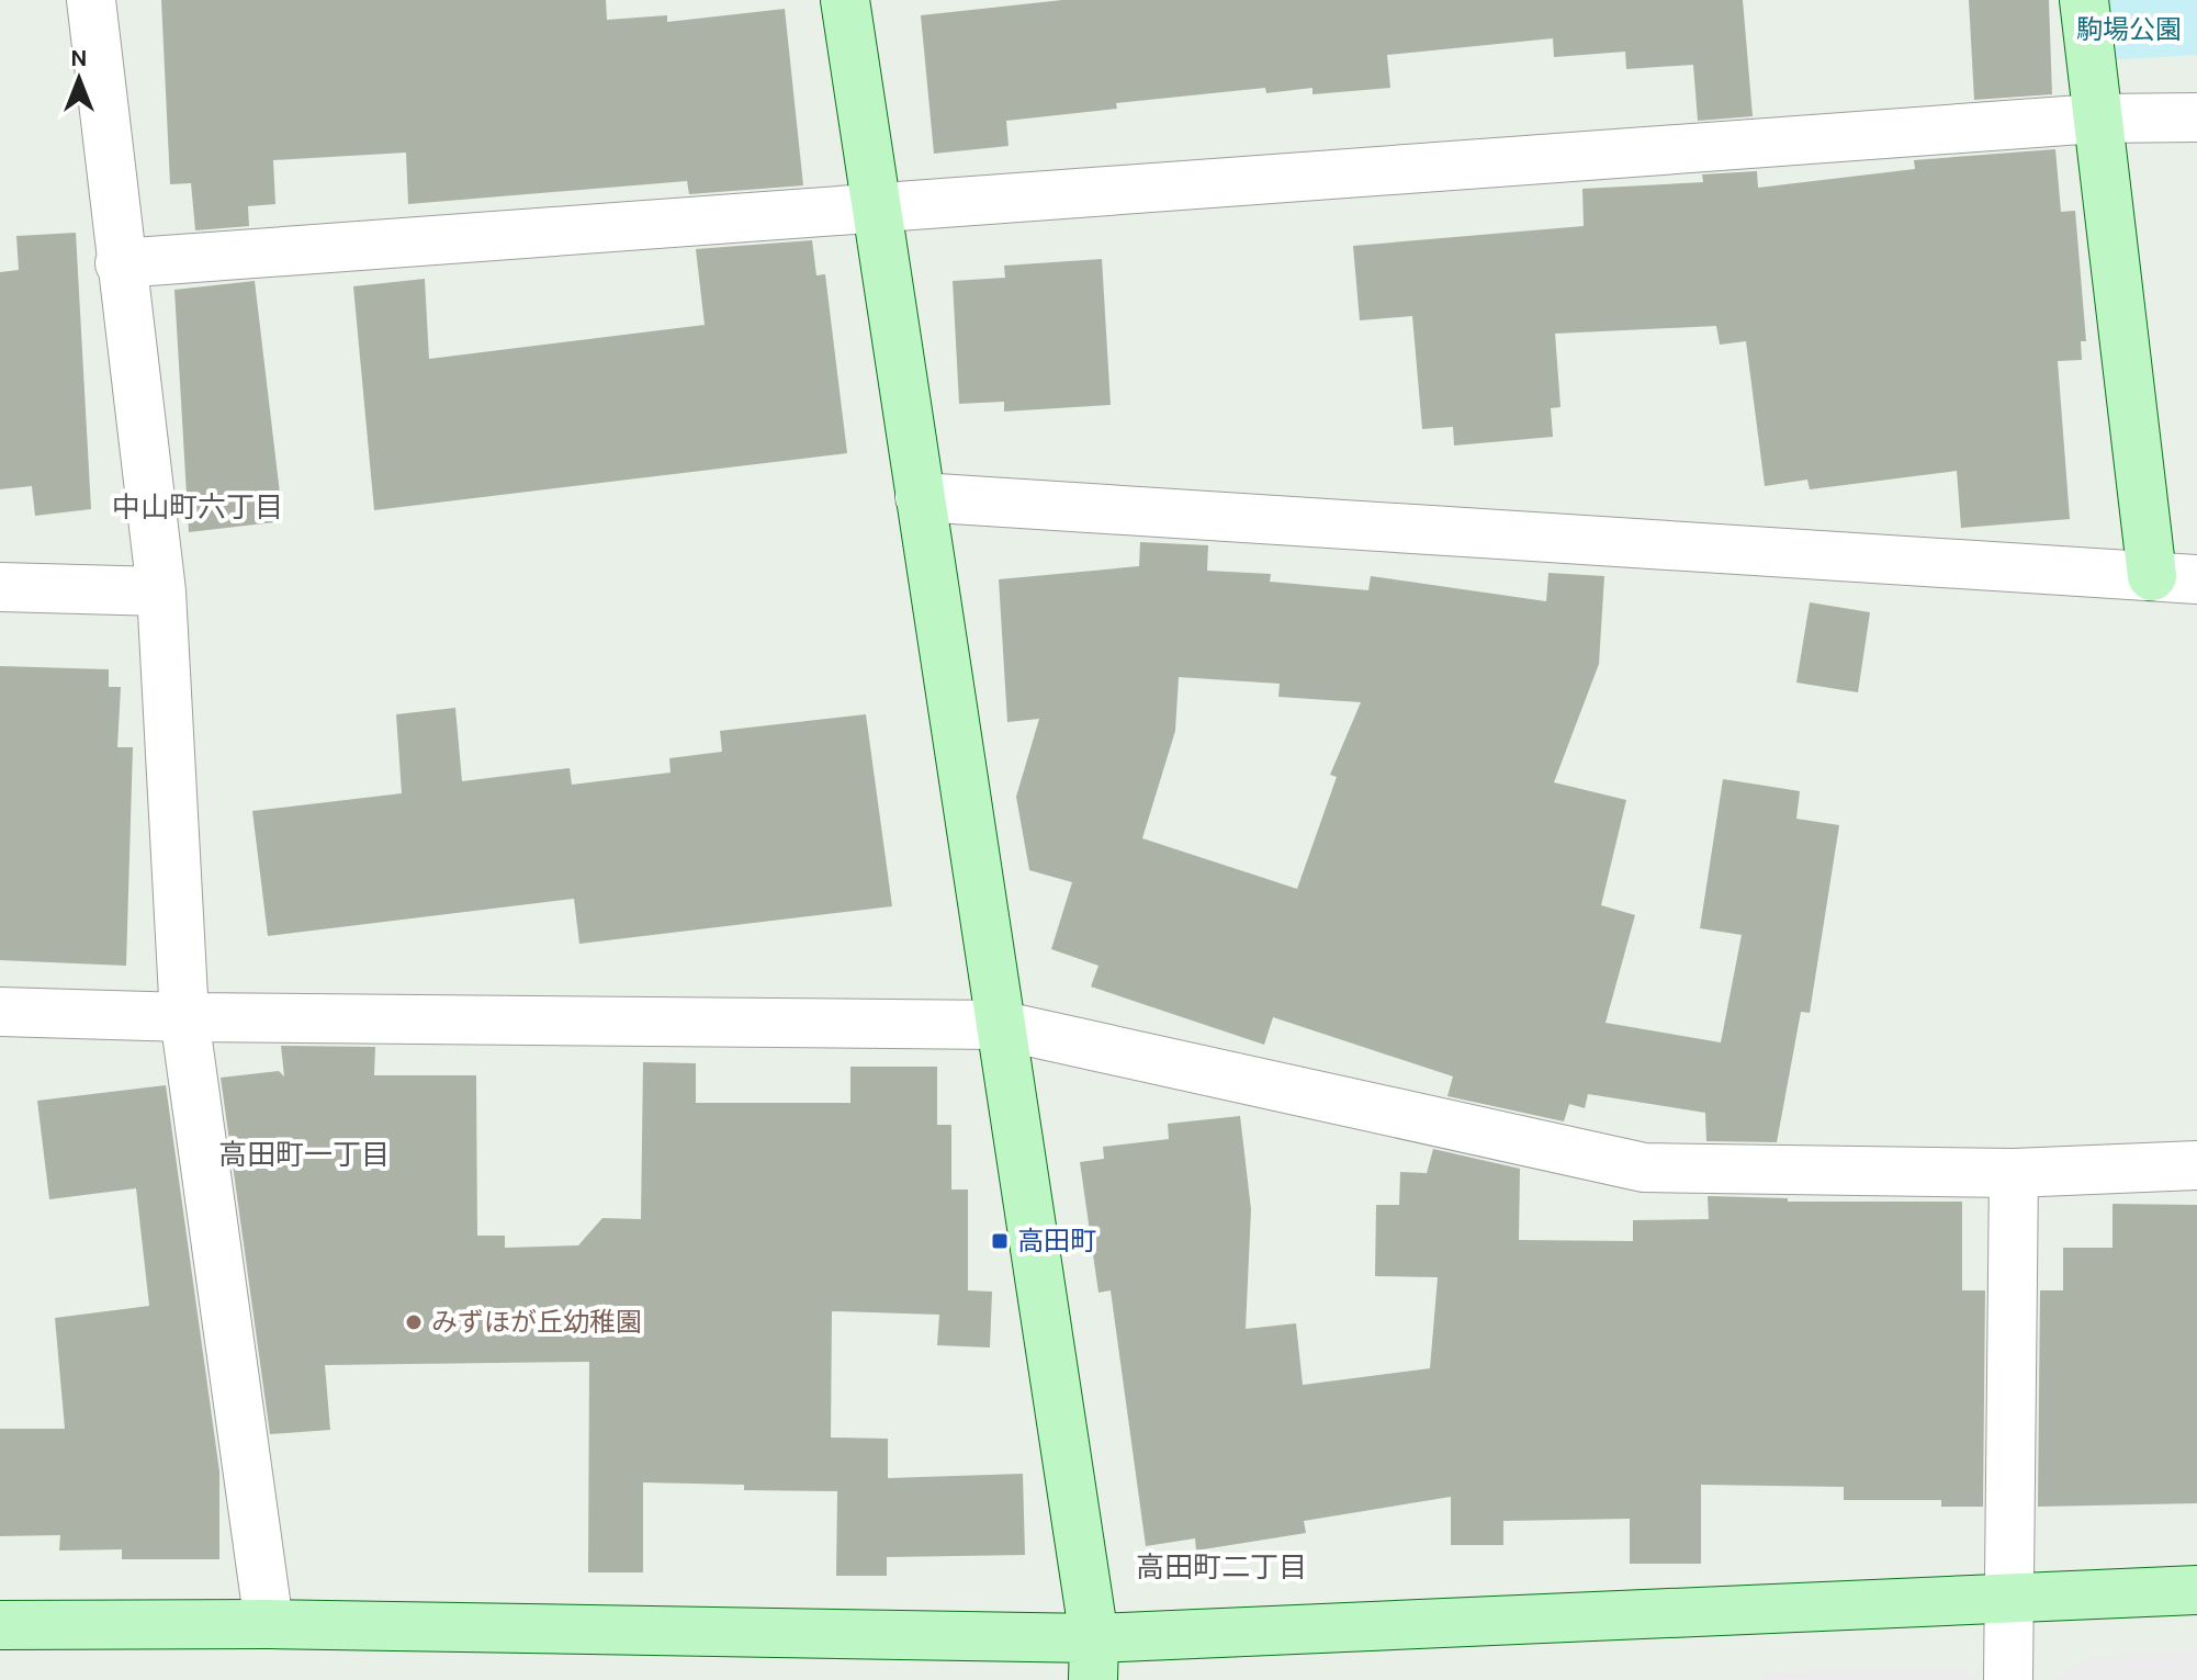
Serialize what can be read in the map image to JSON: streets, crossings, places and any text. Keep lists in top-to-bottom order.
{
  "districts": ["中山町六丁目", "高田町一丁目", "高田町二丁目"],
  "parks": ["駒場公園"],
  "places": {
    "transit": ["高田町"],
    "other": ["みずほが丘幼稚園"]
  },
  "north": "top"
}
